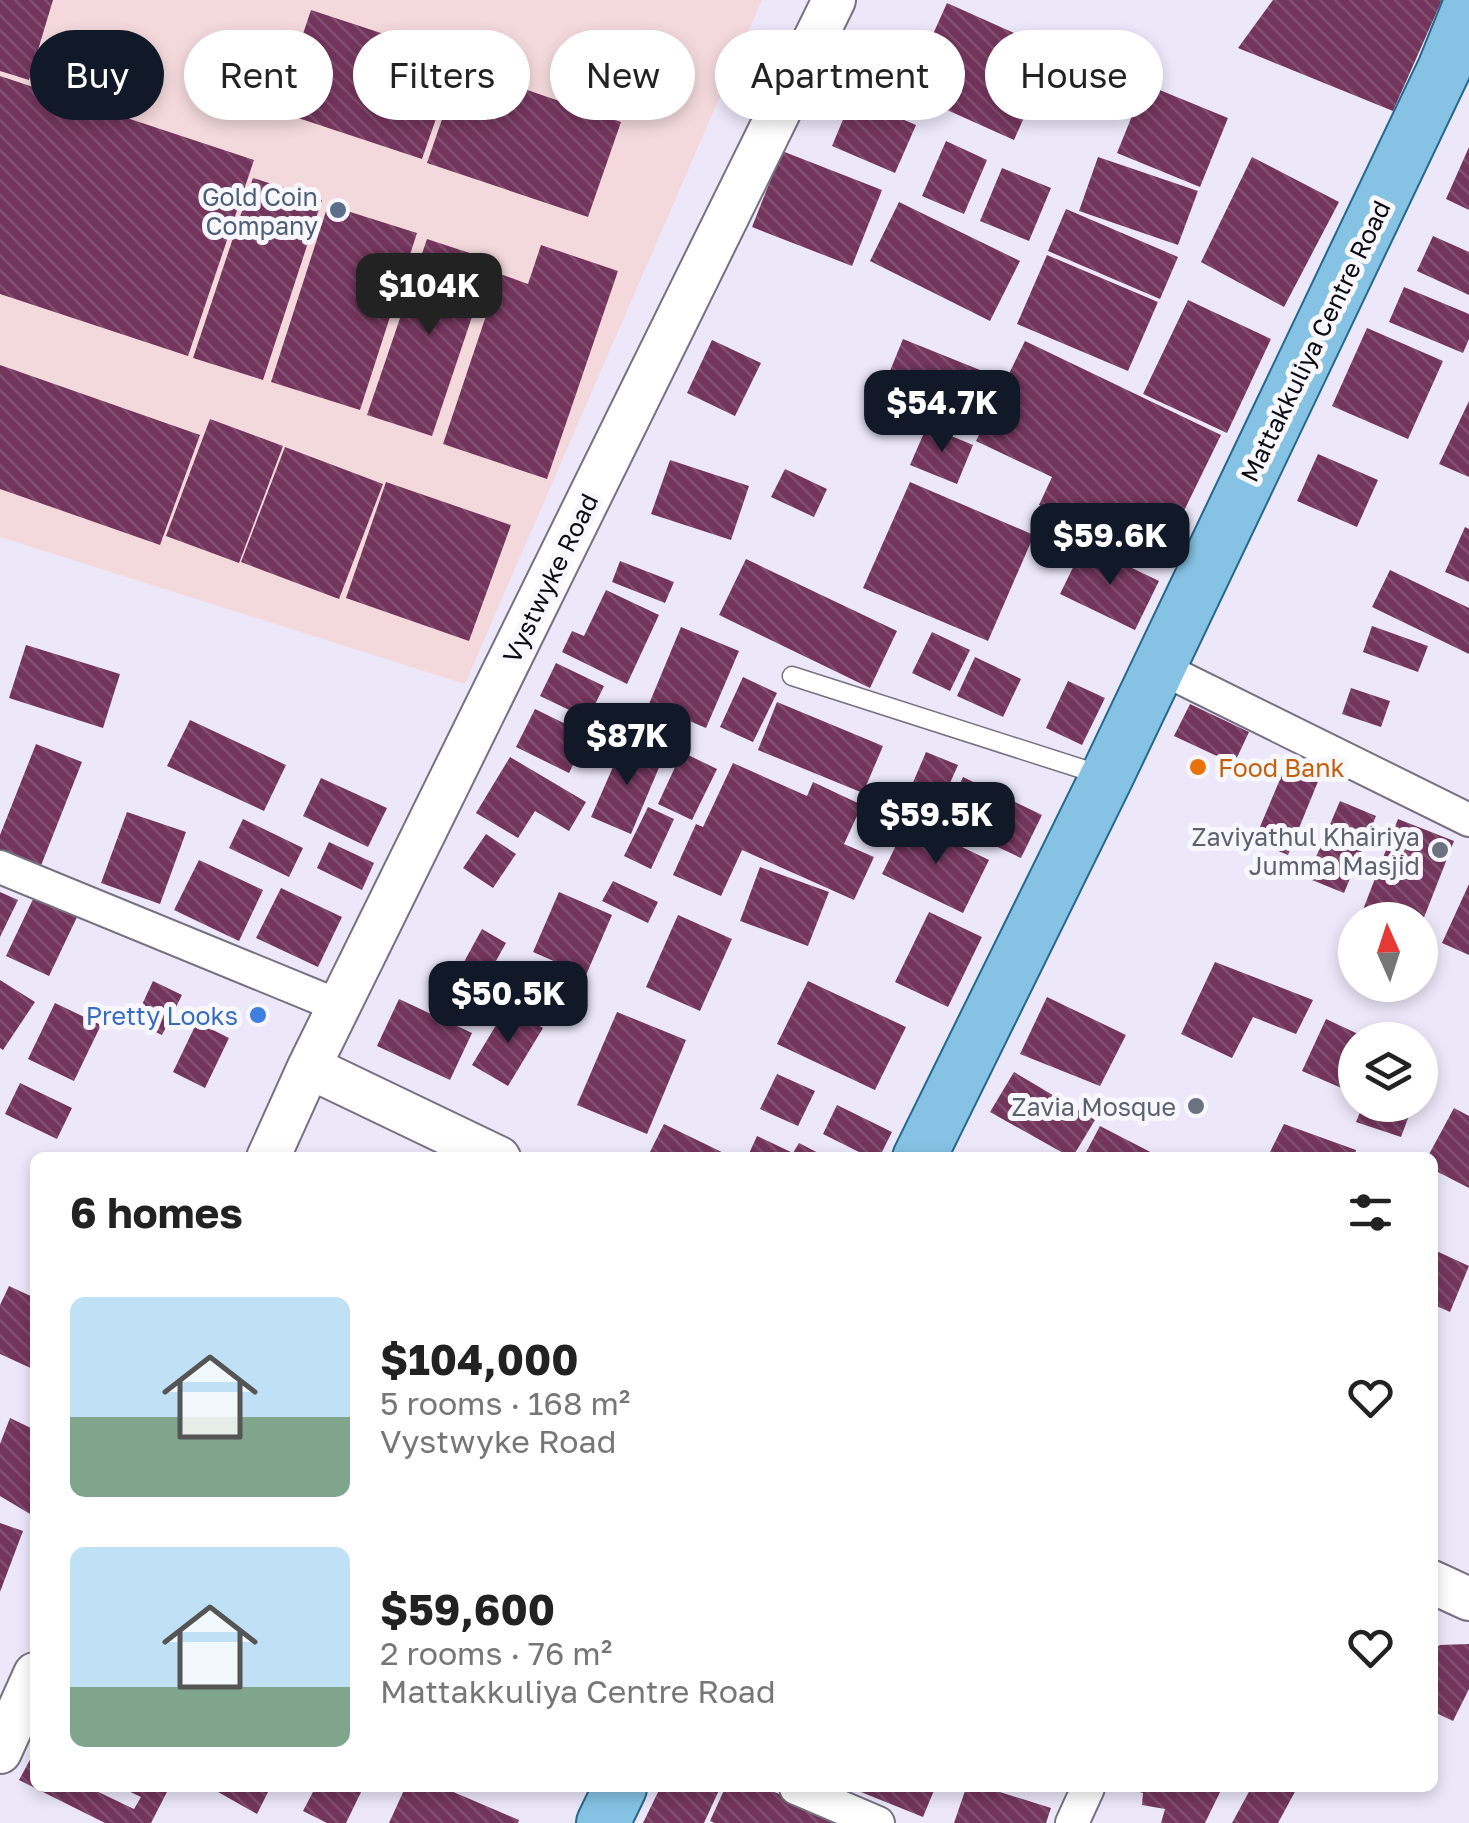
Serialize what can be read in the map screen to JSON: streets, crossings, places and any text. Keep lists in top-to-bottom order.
{
  "streets": {
    "main road": ["Mattakkuliya Centre Road"],
    "street": ["Vystwyke Road"]
  },
  "places": [
    "Gold Coin Company",
    "Food Bank",
    "Zaviyathul Khairiya Jumma Masjid",
    "Pretty Looks",
    "Zavia Mosque"
  ],
  "north": "top",
  "page": {
    "chip": [
      "Buy",
      "Rent",
      "Filters",
      "New",
      "Apartment",
      "House"
    ],
    "price": [
      "$104K",
      "$54.7K",
      "$59.6K",
      "$87K",
      "$59.5K",
      "$50.5K"
    ],
    "heading": "6 homes",
    "list": [
      {
        "name": "$104,000",
        "note": "5 rooms · 168 m² · Vystwyke Road"
      },
      {
        "name": "$59,600",
        "note": "2 rooms · 76 m² · Mattakkuliya Centre Road"
      }
    ]
  }
}
